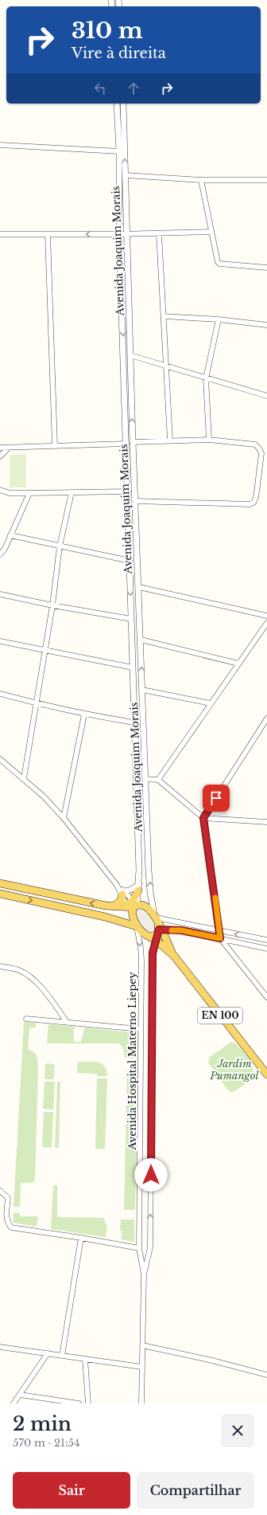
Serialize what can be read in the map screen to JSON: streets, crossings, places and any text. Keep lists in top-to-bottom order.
{
  "streets": {
    "main road": ["EN 100"],
    "street": ["Avenida Joaquim Morais", "Avenida Hospital Materno Liepey"]
  },
  "crossings": [
    ["Avenida Joaquim Morais", "EN 100"],
    ["Avenida Joaquim Morais", "Avenida Hospital Materno Liepey"],
    ["EN 100", "Avenida Hospital Materno Liepey"]
  ],
  "parks": ["Jardim Pumangol"],
  "page": {
    "turn": ["310 m", "Vire à direita"],
    "heading": ["2 min", "570 m · 21:54"],
    "buttons": ["Sair", "Compartilhar"]
  }
}
